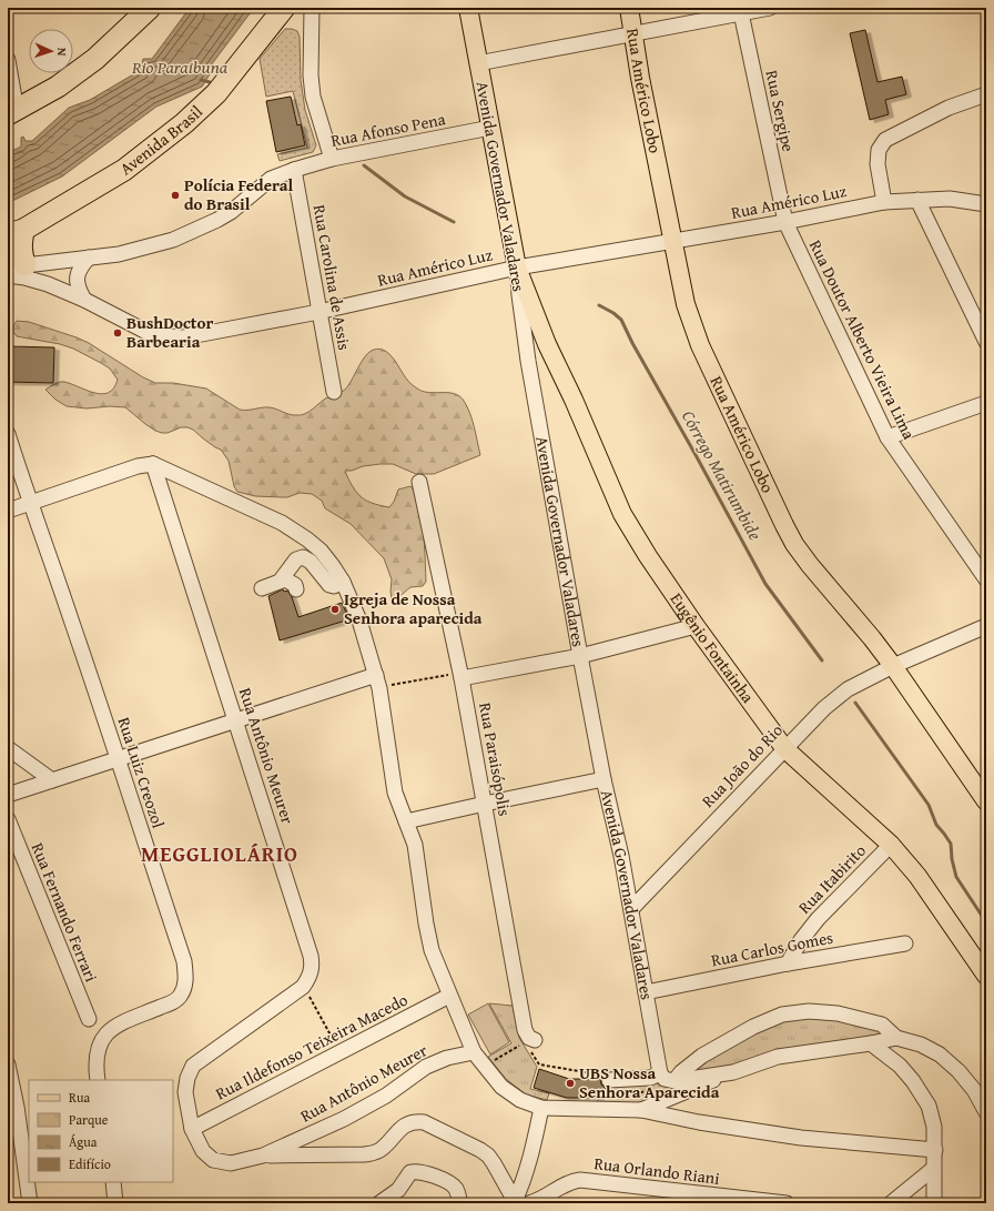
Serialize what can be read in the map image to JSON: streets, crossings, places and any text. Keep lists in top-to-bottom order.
{
  "streets": {
    "highway": ["Avenida Brasil"],
    "main road": ["Rua Américo Lobo", "Avenida Governador Valadares", "Eugênio Fontainha"],
    "street": [
      "Rua Sergipe",
      "Rua Afonso Pena",
      "Rua Américo Luz",
      "Rua Carolina de Assis",
      "Rua Doutor Alberto Vieira Lima",
      "Rua Antônio Meurer",
      "Rua Paraisópolis",
      "Rua João do Rio",
      "Rua Luiz Creozol",
      "Rua Itabirito",
      "Rua Fernando Ferrari",
      "Rua Carlos Gomes",
      "Rua Ildefonso Teixeira Macedo",
      "Rua Orlando Riani"
    ]
  },
  "crossings": [
    ["Rua Américo Lobo", "Rua Américo Luz"],
    ["Rua Américo Lobo", "Rua João do Rio"],
    ["Rua Sergipe", "Rua Américo Luz"],
    ["Rua Sergipe", "Rua Doutor Alberto Vieira Lima"],
    ["Rua Afonso Pena", "Avenida Governador Valadares"],
    ["Rua Afonso Pena", "Rua Américo Luz"],
    ["Rua Afonso Pena", "Rua Carolina de Assis"],
    ["Avenida Governador Valadares", "Rua Américo Luz"],
    ["Avenida Governador Valadares", "Eugênio Fontainha"],
    ["Avenida Governador Valadares", "Rua João do Rio"],
    ["Avenida Governador Valadares", "Rua Carlos Gomes"],
    ["Rua Américo Luz", "Rua Carolina de Assis"],
    ["Rua Américo Luz", "Rua Doutor Alberto Vieira Lima"],
    ["Rua Américo Luz", "Eugênio Fontainha"],
    ["Eugênio Fontainha", "Rua João do Rio"],
    ["Eugênio Fontainha", "Rua Itabirito"],
    ["Rua Antônio Meurer", "Rua Ildefonso Teixeira Macedo"],
    ["Rua Itabirito", "Rua Carlos Gomes"]
  ],
  "districts": ["MEGGLIOLÁRIO"],
  "water": ["Rio Paraibuna", "Córrego Matirumbide"],
  "places": [
    "Polícia Federal do Brasil",
    "BushDoctor Barbearia",
    "Igreja de Nossa Senhora aparecida",
    "UBS Nossa Senhora Aparecida"
  ],
  "legend": [
    "Rua",
    "Parque",
    "Água",
    "Edifício"
  ],
  "north": "right"
}
